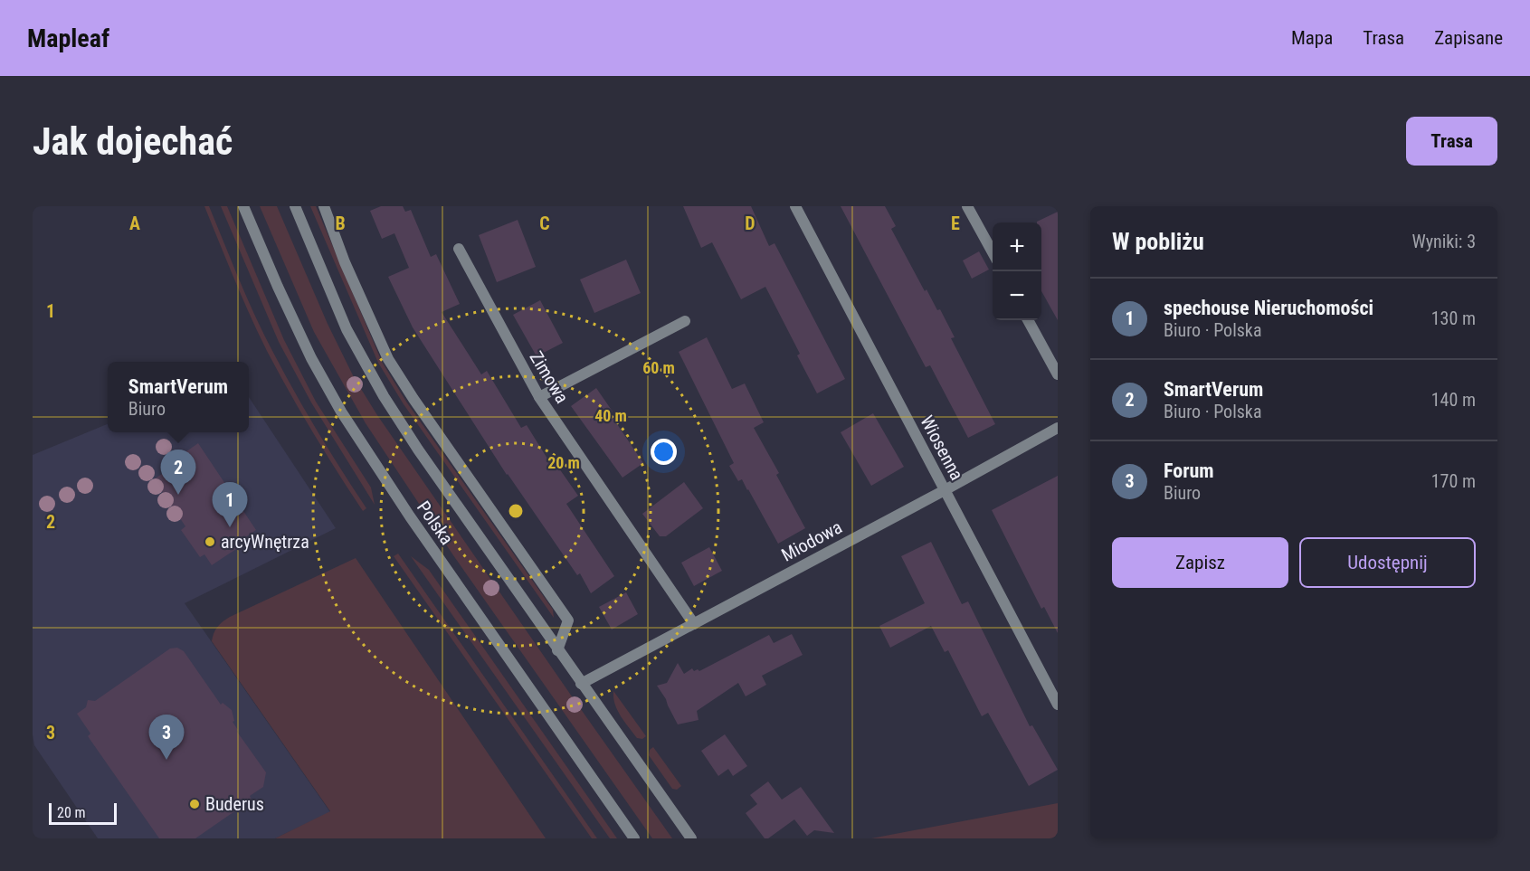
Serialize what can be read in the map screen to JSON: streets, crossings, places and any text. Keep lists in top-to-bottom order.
{
  "streets": {
    "street": [
      "Zimowa",
      "Wiosenna",
      "Polska",
      "Miodowa"
    ]
  },
  "crossings": [
    ["Zimowa", "Miodowa"],
    ["Wiosenna", "Miodowa"],
    ["Polska", "Miodowa"]
  ],
  "places": ["arcyWnętrza", "Buderus"],
  "scale_bar": "20 m",
  "page": {
    "header": "Mapleaf",
    "nav": ["Mapa", "Trasa", "Zapisane"],
    "buttons": [
      "Trasa",
      ["Zapisz", "Udostępnij"]
    ],
    "title": "Jak dojechać",
    "heading": ["W pobliżu", "Wyniki: 3"],
    "map_buttons": ["+", "−"],
    "list": [
      {
        "mark": "1",
        "name": "spechouse Nieruchomości",
        "note": "Biuro · Polska",
        "value": "130 m"
      },
      {
        "mark": "2",
        "name": "SmartVerum",
        "note": "Biuro · Polska",
        "value": "140 m"
      },
      {
        "mark": "3",
        "name": "Forum",
        "note": "Biuro",
        "value": "170 m"
      }
    ],
    "popup": ["SmartVerum", "Biuro"],
    "pins": ["2", "1", "3"],
    "scale": "20 m"
  },
  "grid": {
    "columns": [
      "A",
      "B",
      "C",
      "D",
      "E"
    ],
    "rows": ["1", "2", "3"]
  },
  "rings": ["60 m", "40 m", "20 m"]
}
